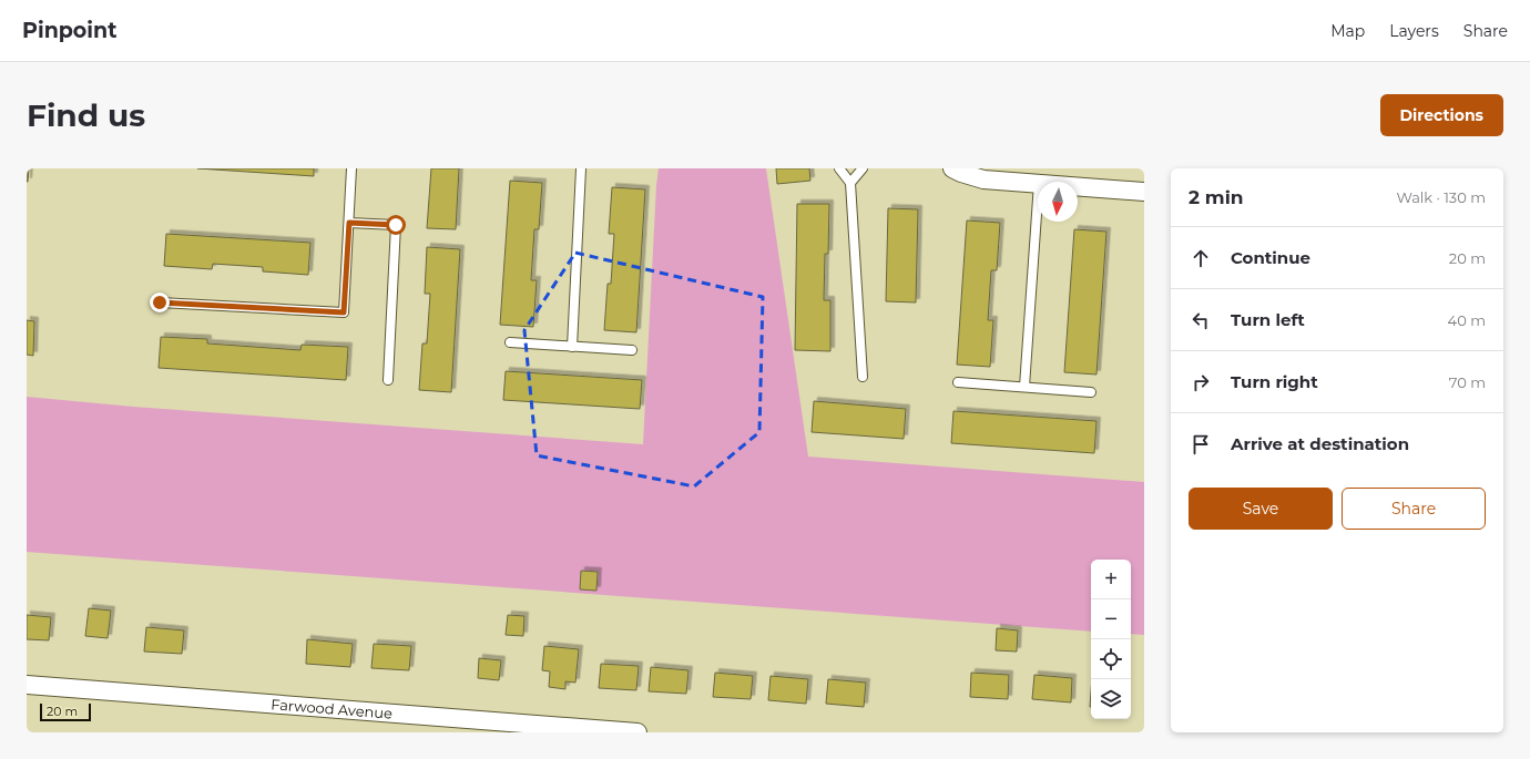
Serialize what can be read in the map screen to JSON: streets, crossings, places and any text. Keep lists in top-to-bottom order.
{
  "streets": {
    "street": ["Farwood Avenue"]
  },
  "scale_bar": "20 m",
  "north": "bottom",
  "page": {
    "header": "Pinpoint",
    "nav": ["Map", "Layers", "Share"],
    "buttons": [
      "Directions",
      ["Save", "Share"]
    ],
    "title": "Find us",
    "heading": ["2 min", "Walk · 130 m"],
    "list": [
      ["Continue", "20 m"],
      ["Turn left", "40 m"],
      ["Turn right", "70 m"],
      "Arrive at destination"
    ],
    "map_buttons": ["+", "−"],
    "scale": "20 m"
  }
}
